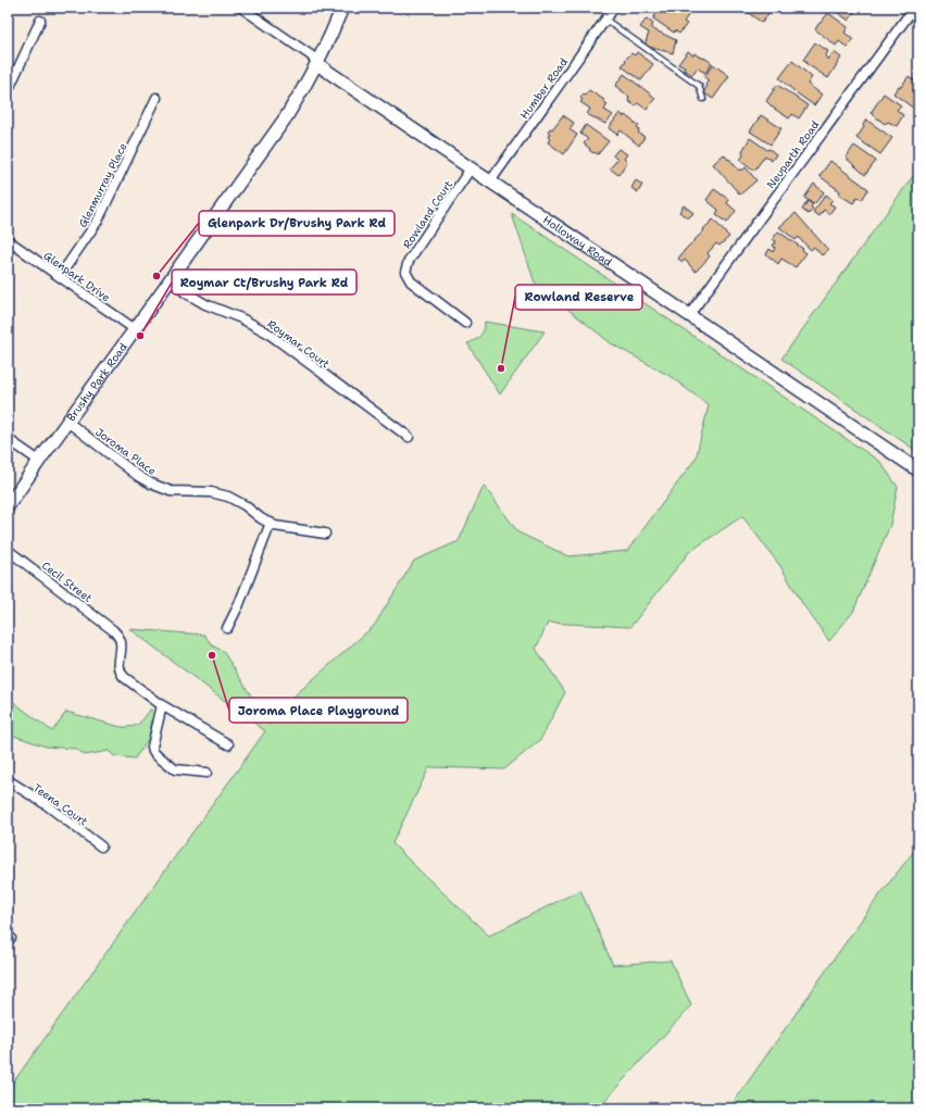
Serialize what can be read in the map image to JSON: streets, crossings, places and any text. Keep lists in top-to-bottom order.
{
  "streets": {
    "main road": ["Holloway Road", "Brushy Park Road"],
    "street": [
      "Humber Road",
      "Neuparth Road",
      "Glenmurray Place",
      "Rowland Court",
      "Glenpark Drive",
      "Roymar Court",
      "Joroma Place",
      "Cecil Street",
      "Teena Court"
    ]
  },
  "crossings": [
    ["Humber Road", "Holloway Road"],
    ["Neuparth Road", "Holloway Road"],
    ["Glenmurray Place", "Glenpark Drive"],
    ["Rowland Court", "Holloway Road"],
    ["Holloway Road", "Brushy Park Road"],
    ["Glenpark Drive", "Brushy Park Road"],
    ["Roymar Court", "Brushy Park Road"],
    ["Brushy Park Road", "Joroma Place"]
  ],
  "places": [
    "Glenpark Dr/Brushy Park Rd",
    "Roymar Ct/Brushy Park Rd",
    "Rowland Reserve",
    "Joroma Place Playground"
  ]
}
